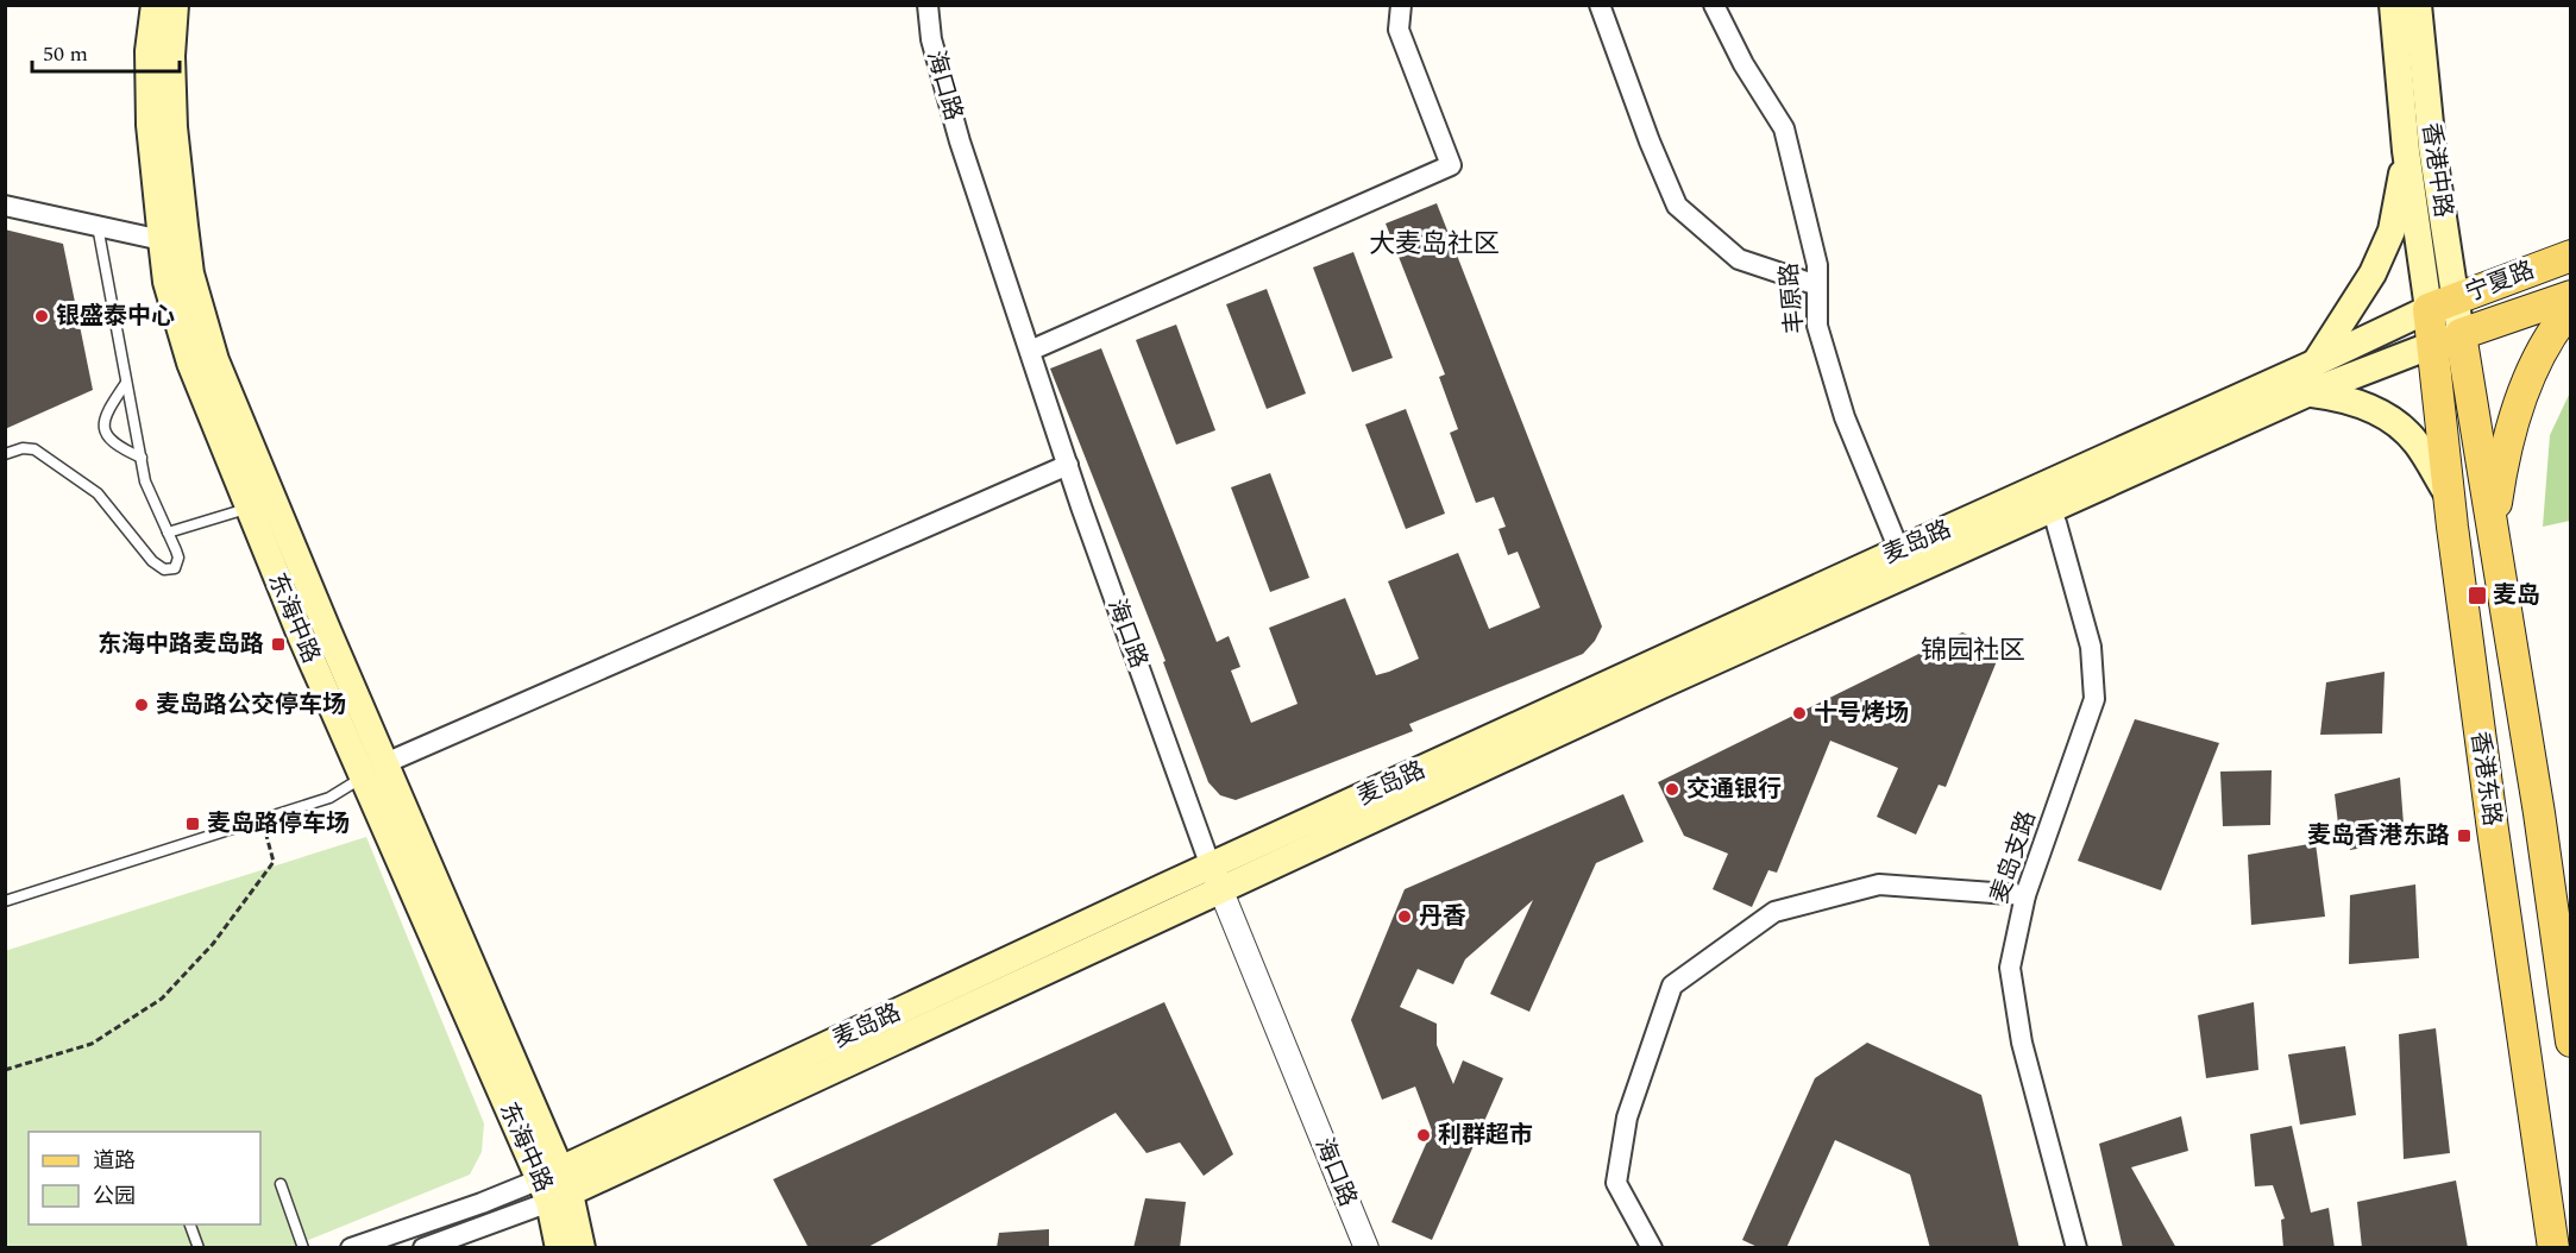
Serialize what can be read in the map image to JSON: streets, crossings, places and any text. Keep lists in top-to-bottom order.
{
  "streets": {
    "main road": [
      "香港中路",
      "宁夏路",
      "麦岛路",
      "东海中路",
      "香港东路"
    ],
    "street": ["海口路", "丰原路", "麦岛支路"]
  },
  "crossings": [
    ["海口路", "麦岛路"],
    ["香港中路", "宁夏路"],
    ["香港中路", "麦岛路"],
    ["香港中路", "香港东路"],
    ["宁夏路", "麦岛路"],
    ["宁夏路", "香港东路"],
    ["丰原路", "麦岛路"],
    ["麦岛路", "东海中路"],
    ["麦岛路", "香港东路"],
    ["麦岛路", "麦岛支路"]
  ],
  "districts": ["大麦岛社区", "锦园社区"],
  "places": {
    "other": [
      "银盛泰中心",
      "麦岛路公交停车场",
      "十号烤场",
      "交通银行",
      "丹香",
      "利群超市"
    ],
    "transit": [
      "麦岛",
      "东海中路麦岛路",
      "麦岛路停车场",
      "麦岛香港东路"
    ]
  },
  "legend": ["道路", "公园"],
  "scale_bar": "50 m"
}
